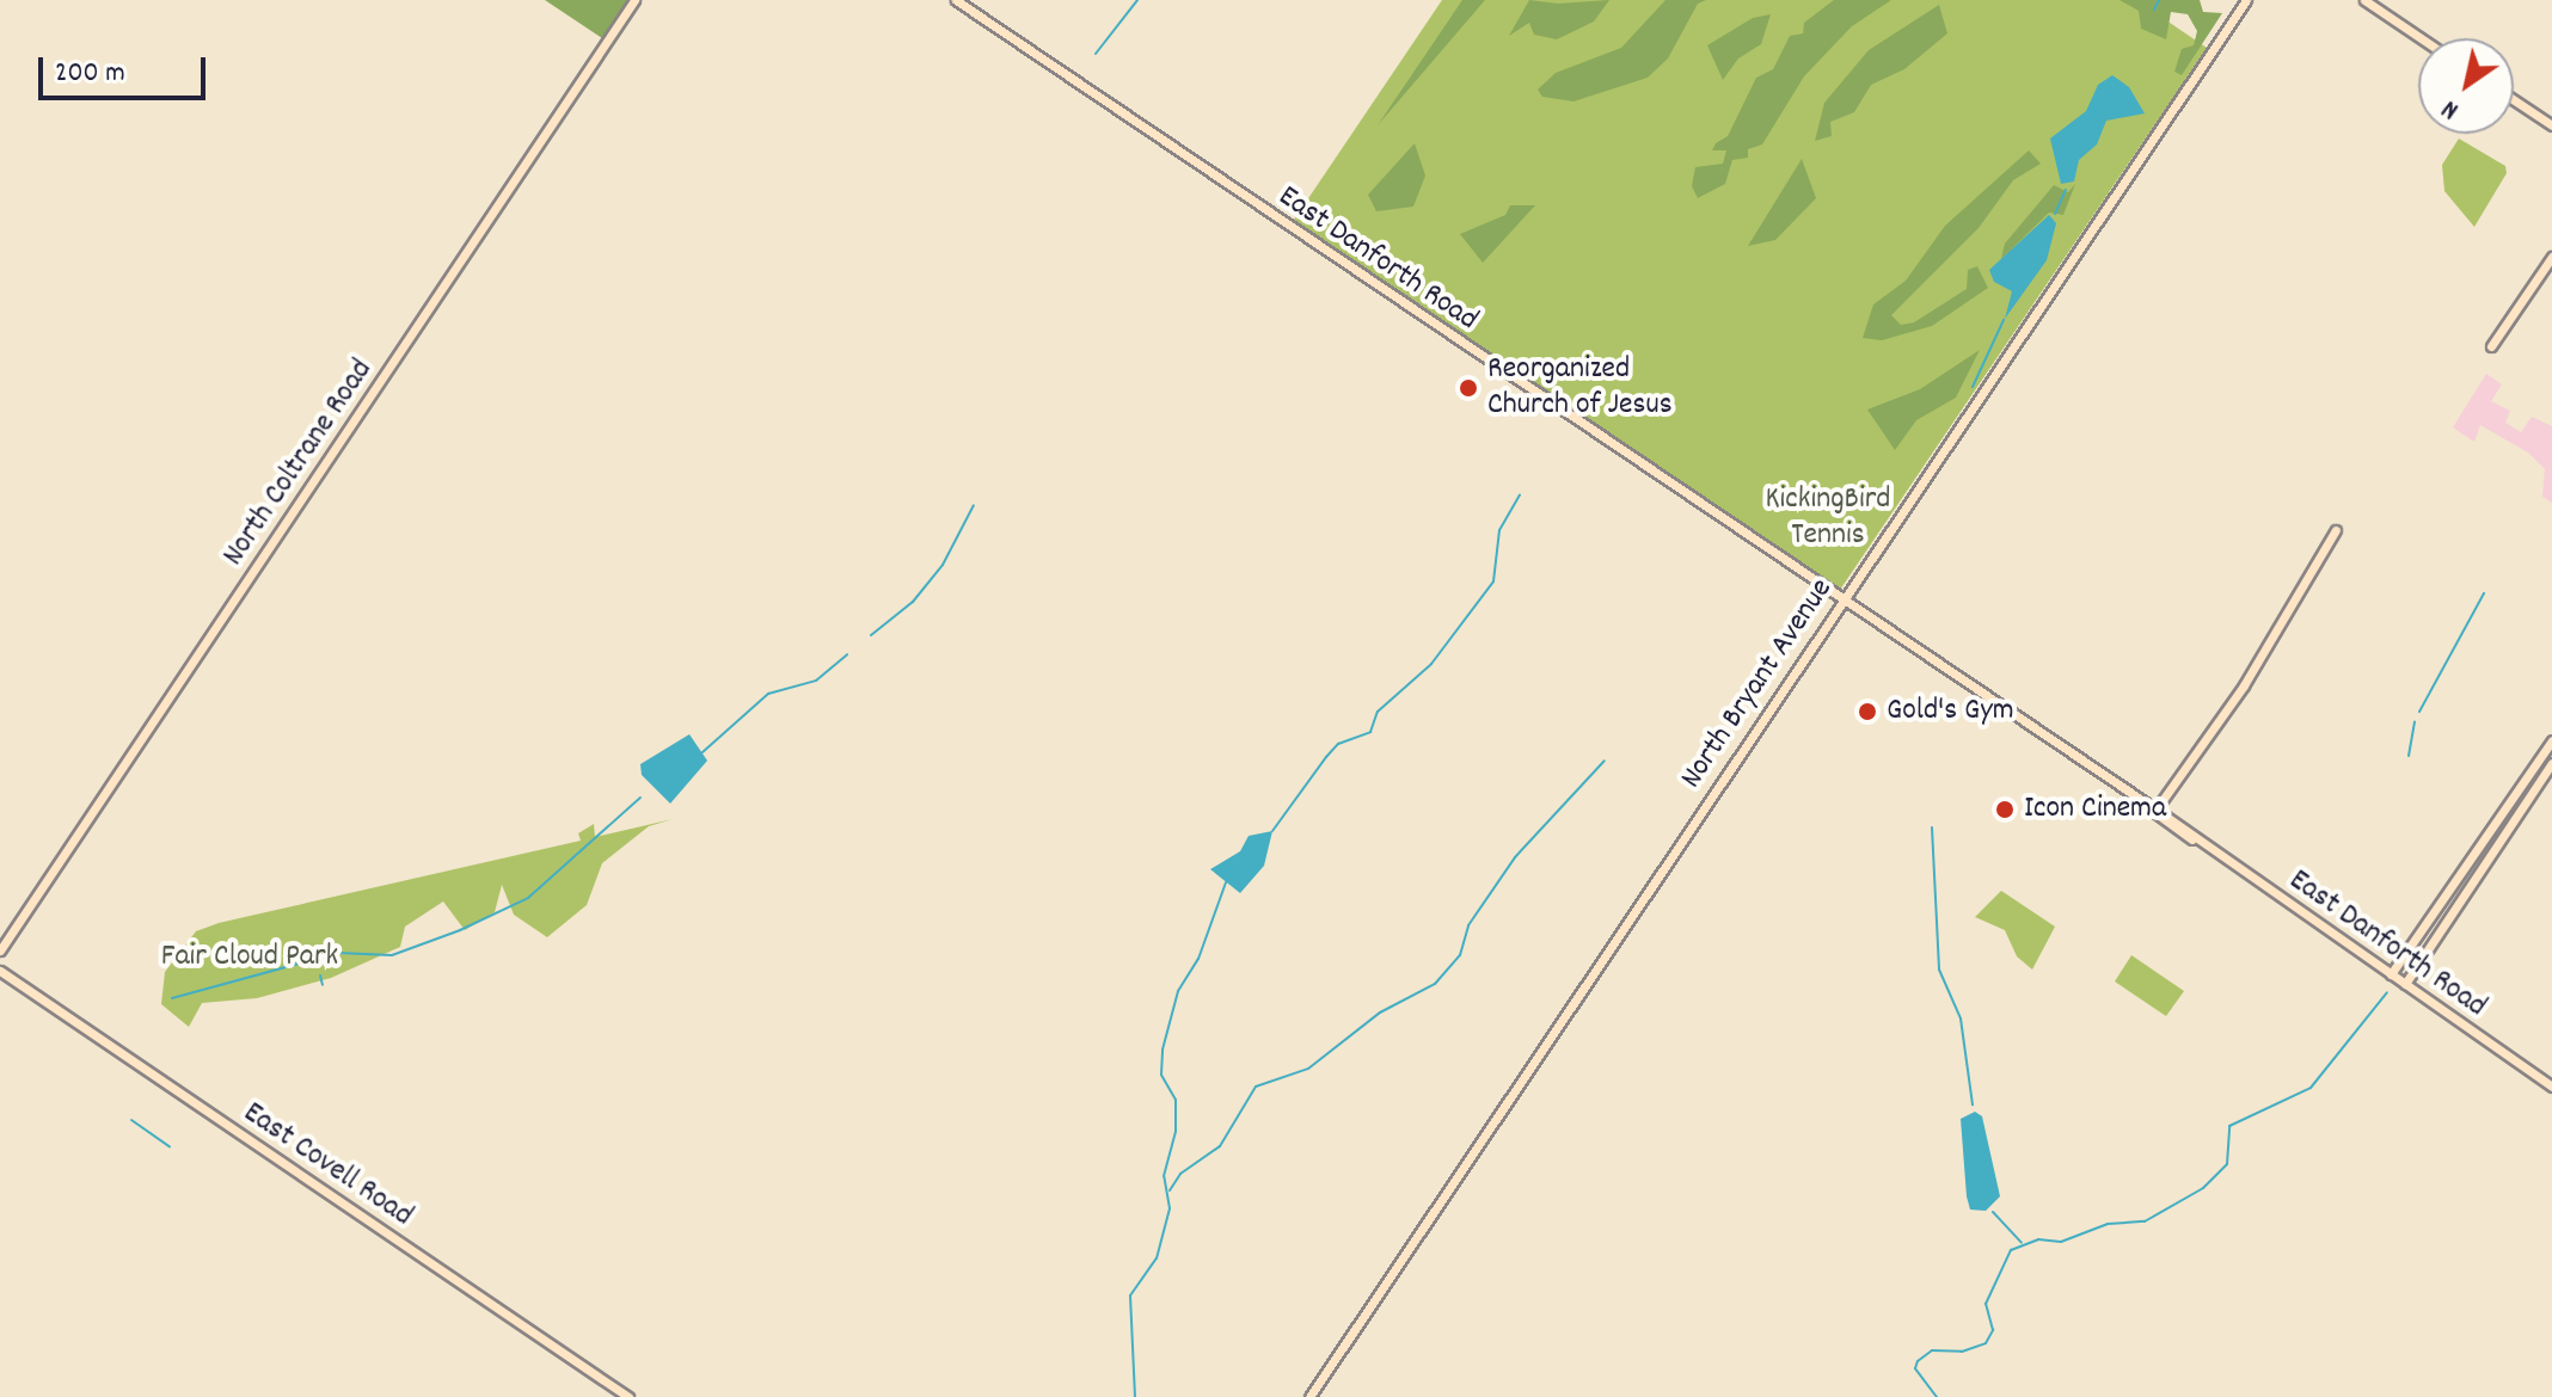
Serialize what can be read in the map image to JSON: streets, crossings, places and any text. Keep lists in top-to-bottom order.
{
  "streets": {
    "street": [
      "East Danforth Road",
      "North Coltrane Road",
      "North Bryant Avenue",
      "East Covell Road"
    ]
  },
  "crossings": [
    ["East Danforth Road", "North Bryant Avenue"]
  ],
  "parks": ["KickingBird Tennis", "Fair Cloud Park"],
  "places": ["Reorganized Church of Jesus", "Gold's Gym", "Icon Cinema"],
  "scale_bar": "200 m",
  "north": "bottom left"
}
